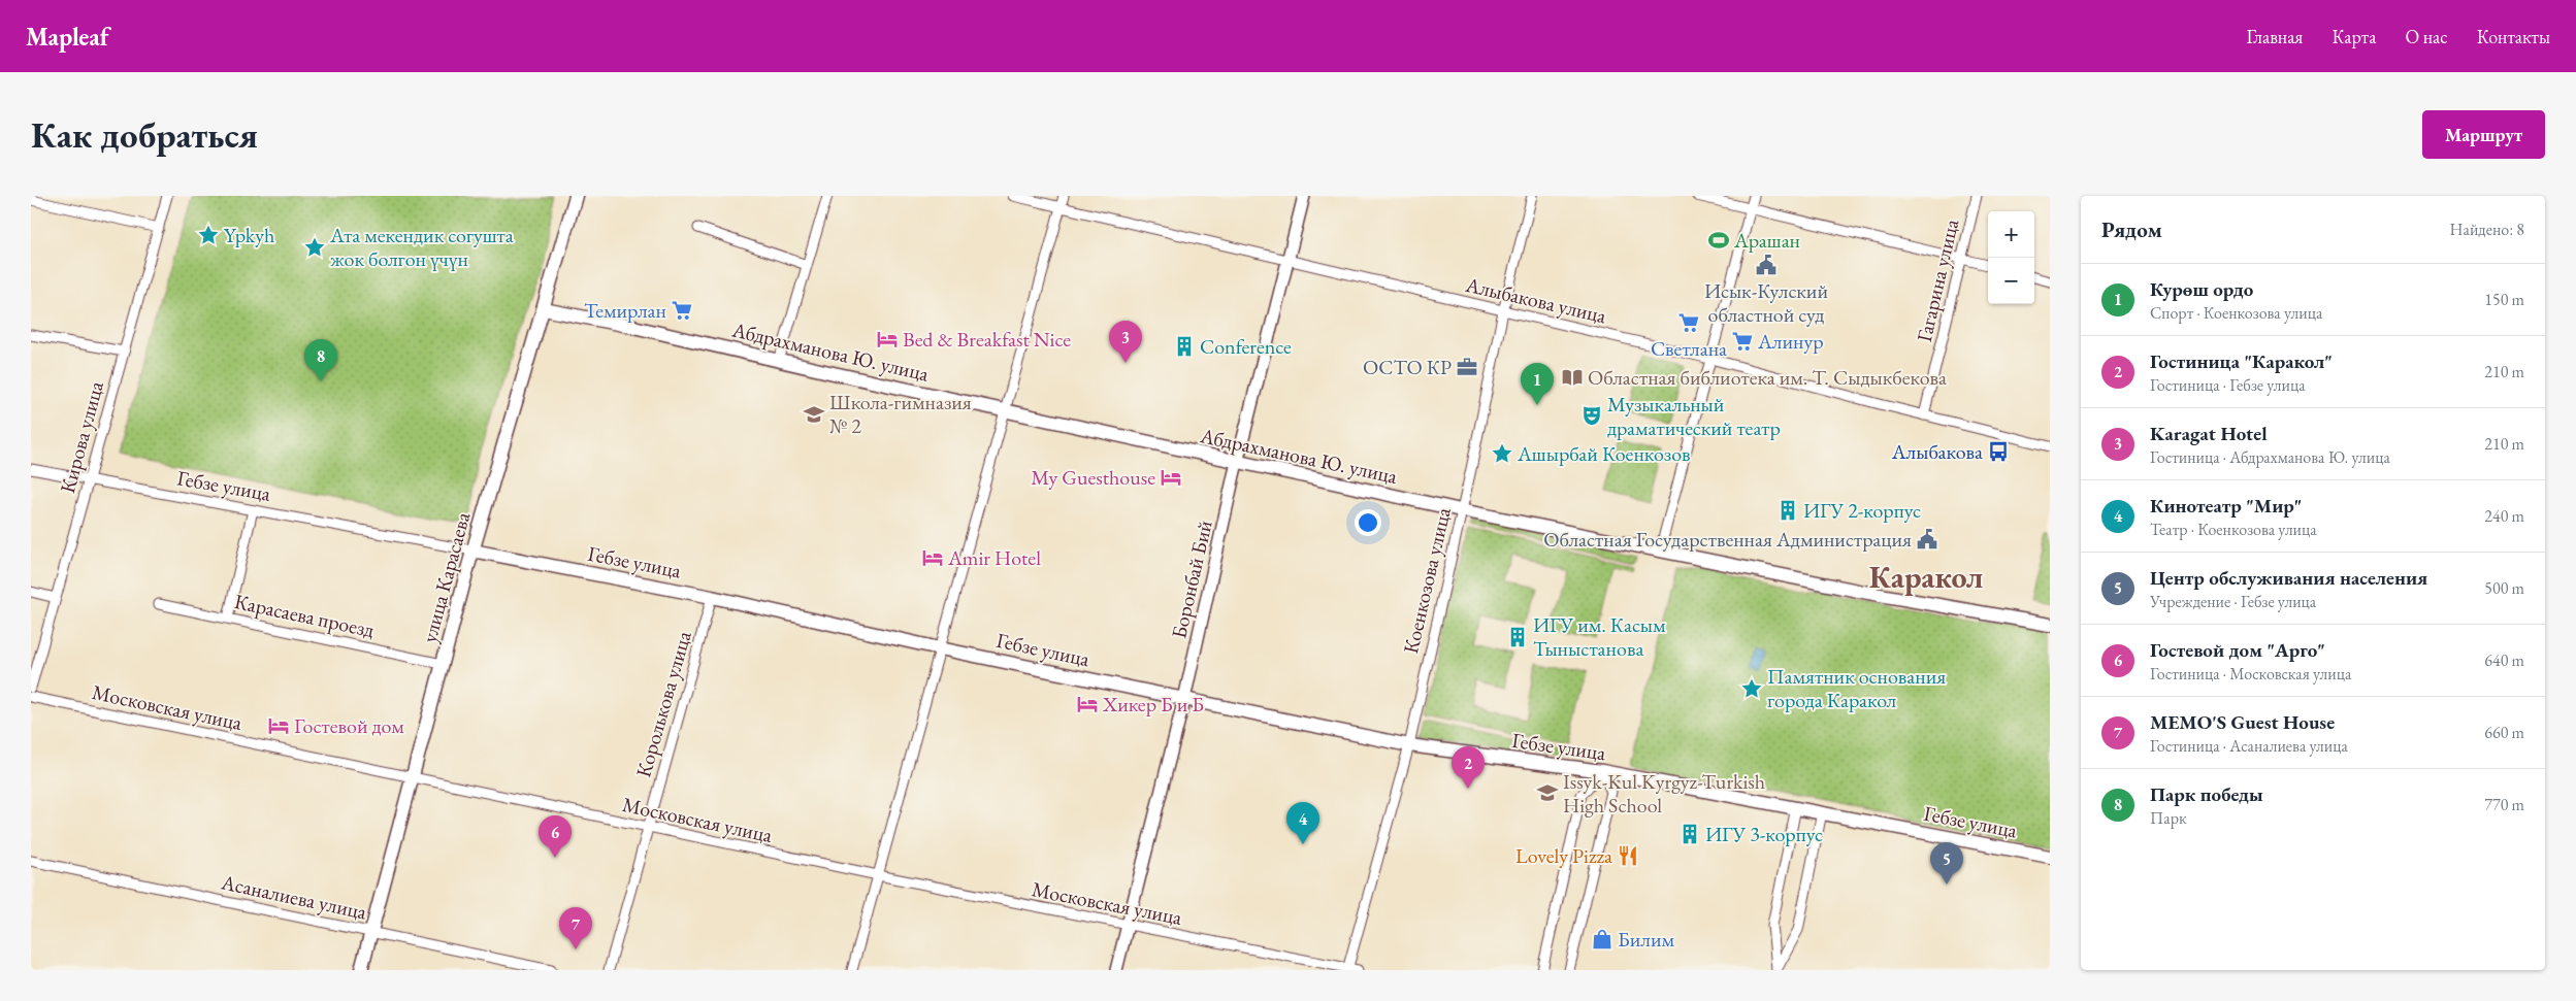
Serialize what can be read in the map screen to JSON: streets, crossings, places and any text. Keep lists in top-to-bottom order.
{
  "streets": {
    "main road": ["Абдрахманова Ю. улица", "Гебзе улица", "улица Карасаева"],
    "street": [
      "Гагарина улица",
      "Алыбакова улица",
      "Кирова улица",
      "Боронбай Бий",
      "Коенкозова улица",
      "Карасаева проезд",
      "Королькова улица",
      "Московская улица",
      "Асаналиева улица"
    ]
  },
  "crossings": [
    ["Гагарина улица", "Алыбакова улица"],
    ["Алыбакова улица", "Боронбай Бий"],
    ["Алыбакова улица", "Коенкозова улица"],
    ["Абдрахманова Ю. улица", "улица Карасаева"],
    ["Абдрахманова Ю. улица", "Боронбай Бий"],
    ["Абдрахманова Ю. улица", "Коенкозова улица"],
    ["Кирова улица", "Гебзе улица"],
    ["Гебзе улица", "улица Карасаева"],
    ["Гебзе улица", "Боронбай Бий"],
    ["Гебзе улица", "Коенкозова улица"],
    ["Гебзе улица", "Королькова улица"],
    ["улица Карасаева", "Карасаева проезд"],
    ["улица Карасаева", "Московская улица"],
    ["улица Карасаева", "Асаналиева улица"],
    ["Боронбай Бий", "Московская улица"],
    ["Коенкозова улица", "Московская улица"],
    ["Королькова улица", "Московская улица"]
  ],
  "districts": ["Каракол"],
  "places": {
    "place": [
      "Ypkyh",
      "Ата мекендик согушта жок болгон үчүн",
      "Ашырбай Коенкозов",
      "Памятник основания города Каракол"
    ],
    "sports": ["Арашан"],
    "public building": ["Исык-Кулский областной суд", "Областная Государственная Администрация"],
    "supermarket": ["Темирлан", "Светлана", "Алинур"],
    "hotel": [
      "Bed & Breakfast Nice",
      "My Guesthouse",
      "Amir Hotel",
      "Хикер Б и Б",
      "Гостевой дом"
    ],
    "building": [
      "Conference",
      "ИГУ 2-корпус",
      "ИГУ им. Касым Тыныстанова",
      "ИГУ 3-корпус"
    ],
    "office": ["ОСТО КР"],
    "library": ["Областная библиотека им. Т. Сыдыкбекова"],
    "school or university": ["Школа-гимназия № 2", "Issyk-Kul Kyrgyz-Turkish High School"],
    "theatre": ["Музыкальный драматический театр"],
    "bus stop": ["Алыбакова"],
    "restaurant": ["Lovely Pizza"],
    "shop": ["Билим"]
  },
  "page": {
    "header": "Mapleaf",
    "nav": [
      "Главная",
      "Карта",
      "О нас",
      "Контакты"
    ],
    "buttons": "Маршрут",
    "title": "Как добраться",
    "heading": ["Рядом", "Найдено: 8"],
    "map_buttons": ["+", "−"],
    "list": [
      {
        "mark": "1",
        "name": "Курөш ордо",
        "note": "Спорт · Коенкозова улица",
        "value": "150 m"
      },
      {
        "mark": "2",
        "name": "Гостиница \"Каракол\"",
        "note": "Гостиница · Гебзе улица",
        "value": "210 m"
      },
      {
        "mark": "3",
        "name": "Karagat Hotel",
        "note": "Гостиница · Абдрахманова Ю. улица",
        "value": "210 m"
      },
      {
        "mark": "4",
        "name": "Кинотеатр \"Мир\"",
        "note": "Театр · Коенкозова улица",
        "value": "240 m"
      },
      {
        "mark": "5",
        "name": "Центр обслуживания населения",
        "note": "Учреждение · Гебзе улица",
        "value": "500 m"
      },
      {
        "mark": "6",
        "name": "Гостевой дом \"Арго\"",
        "note": "Гостиница · Московская улица",
        "value": "640 m"
      },
      {
        "mark": "7",
        "name": "MEMO'S Guest House",
        "note": "Гостиница · Асаналиева улица",
        "value": "660 m"
      },
      {
        "mark": "8",
        "name": "Парк победы",
        "note": "Парк",
        "value": "770 m"
      }
    ],
    "pins": [
      "3",
      "8",
      "1",
      "2",
      "4",
      "6",
      "5",
      "7"
    ]
  }
}
